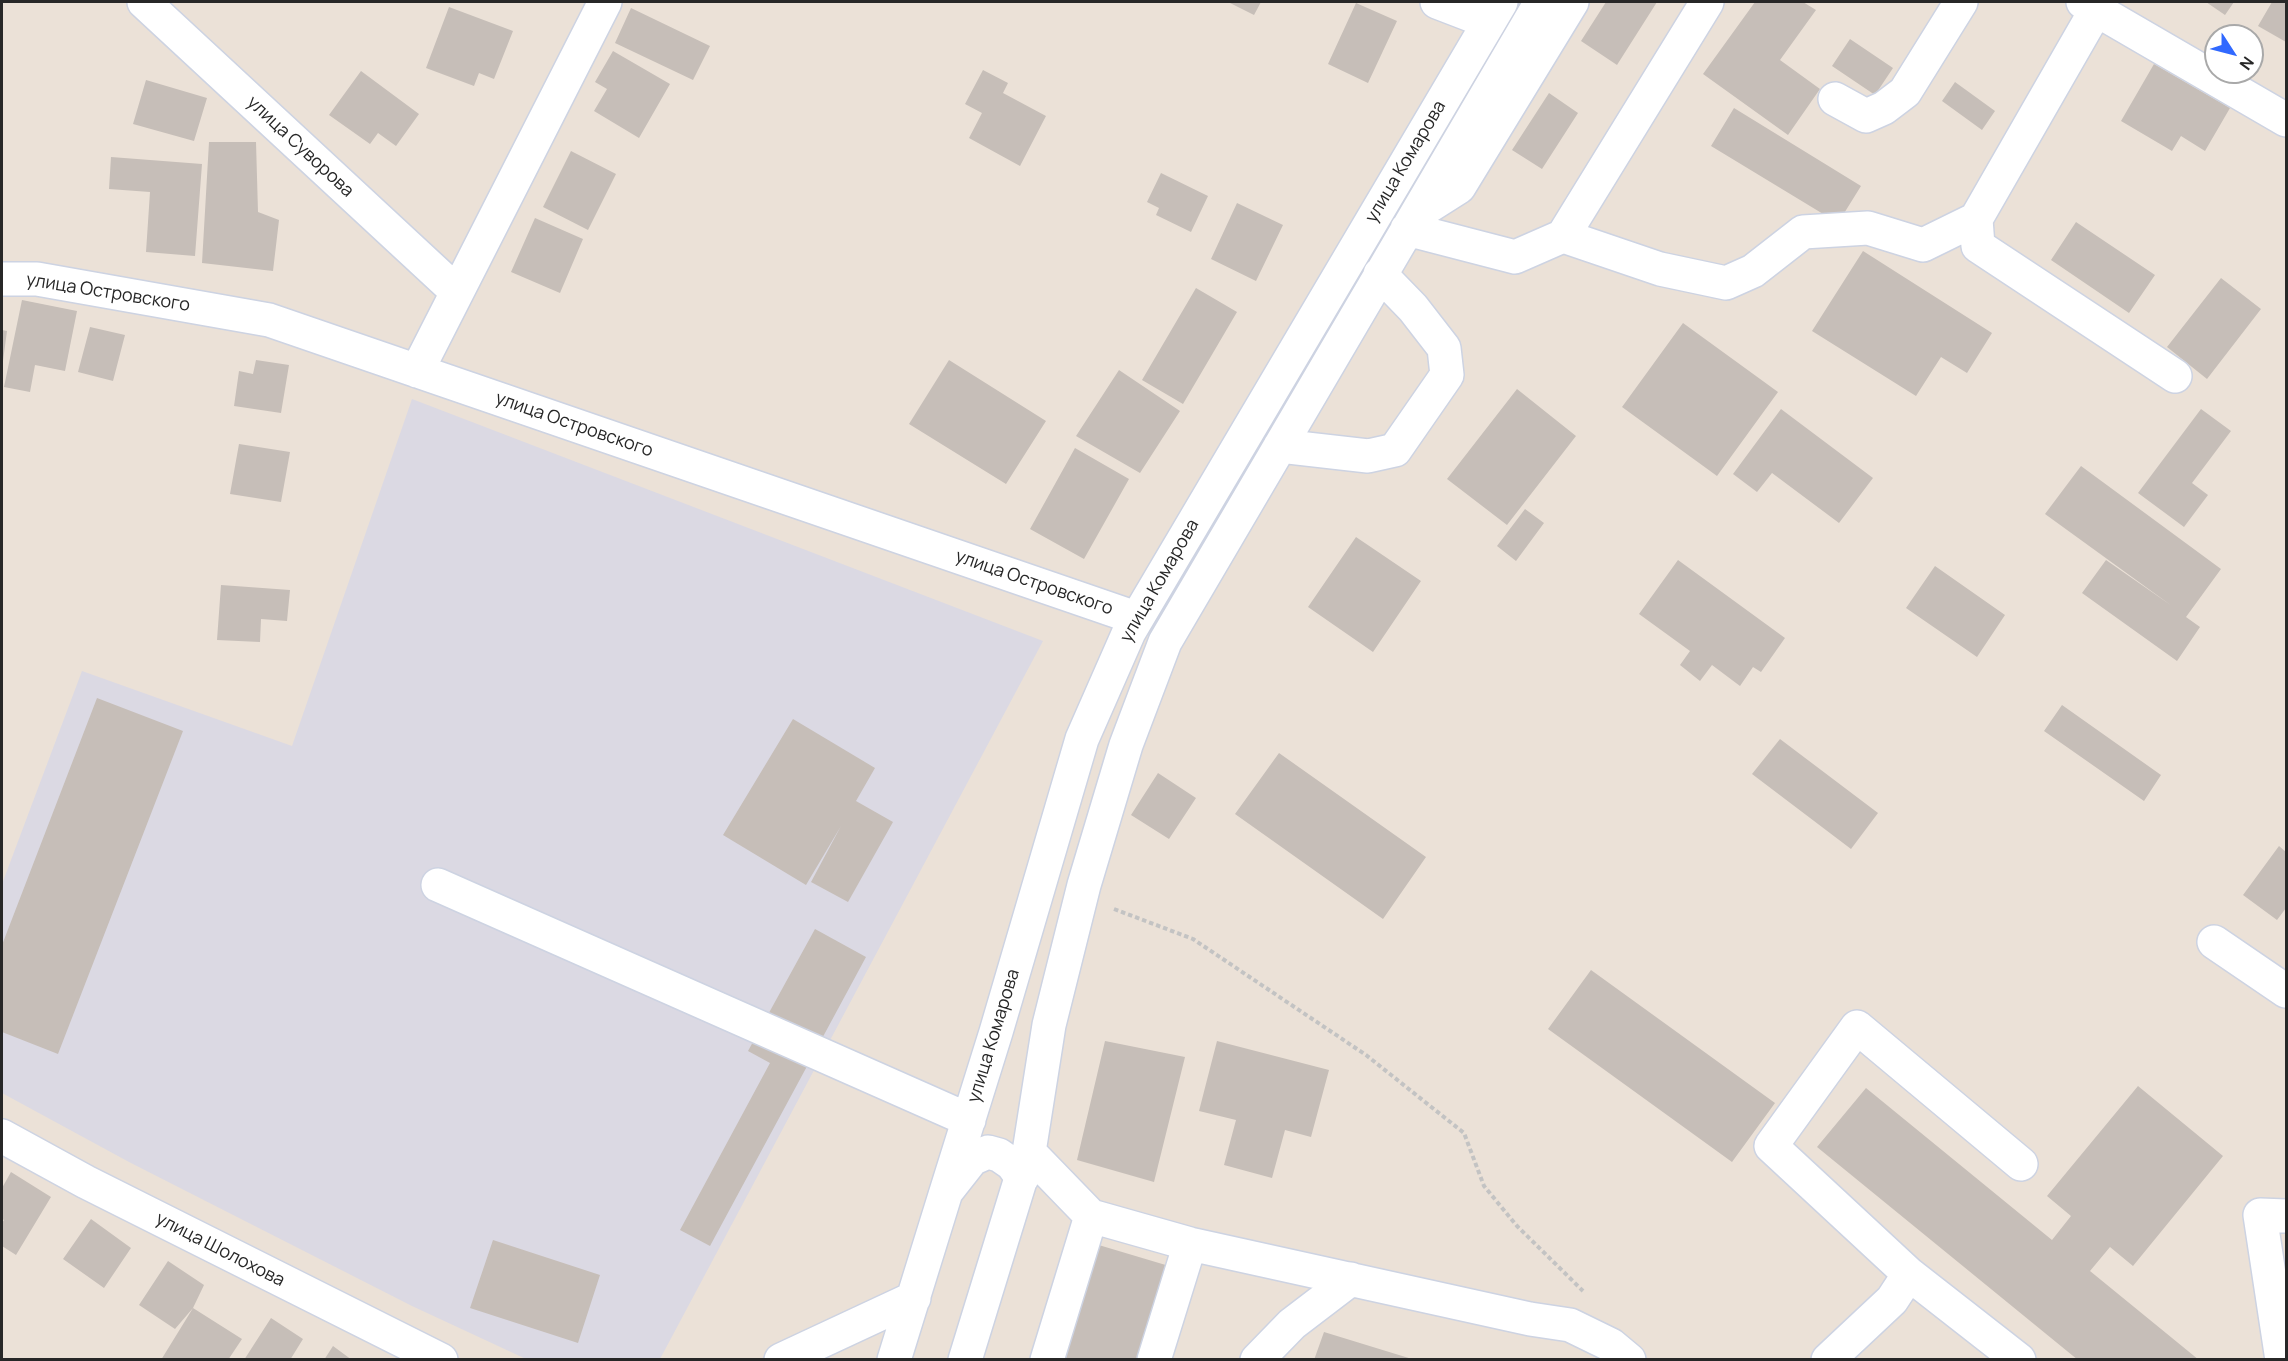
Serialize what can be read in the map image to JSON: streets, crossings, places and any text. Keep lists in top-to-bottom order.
{
  "streets": {
    "street": [
      "улица Суворова",
      "улица Комарова",
      "улица Островского",
      "улица Шолохова"
    ]
  },
  "crossings": [
    ["улица Комарова", "улица Островского"]
  ],
  "north": "bottom right"
}
